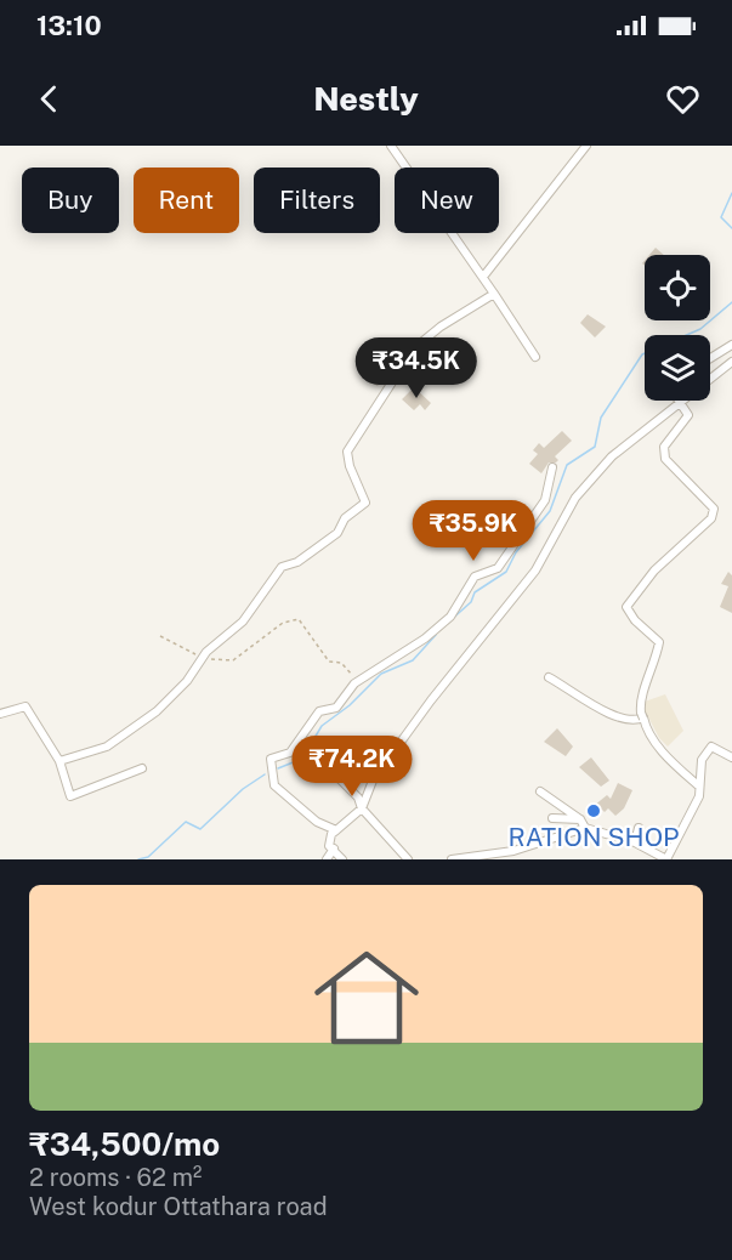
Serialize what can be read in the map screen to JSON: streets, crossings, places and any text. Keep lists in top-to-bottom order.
{
  "places": ["RATION SHOP"],
  "page": {
    "status": "13:10",
    "header": "Nestly",
    "chip": [
      "Buy",
      "Rent",
      "Filters",
      "New"
    ],
    "price": ["₹34.5K", "₹35.9K", "₹74.2K"],
    "list": [
      {
        "name": "₹34,500/mo",
        "note": "2 rooms · 62 m² · West kodur Ottathara road"
      }
    ]
  }
}
